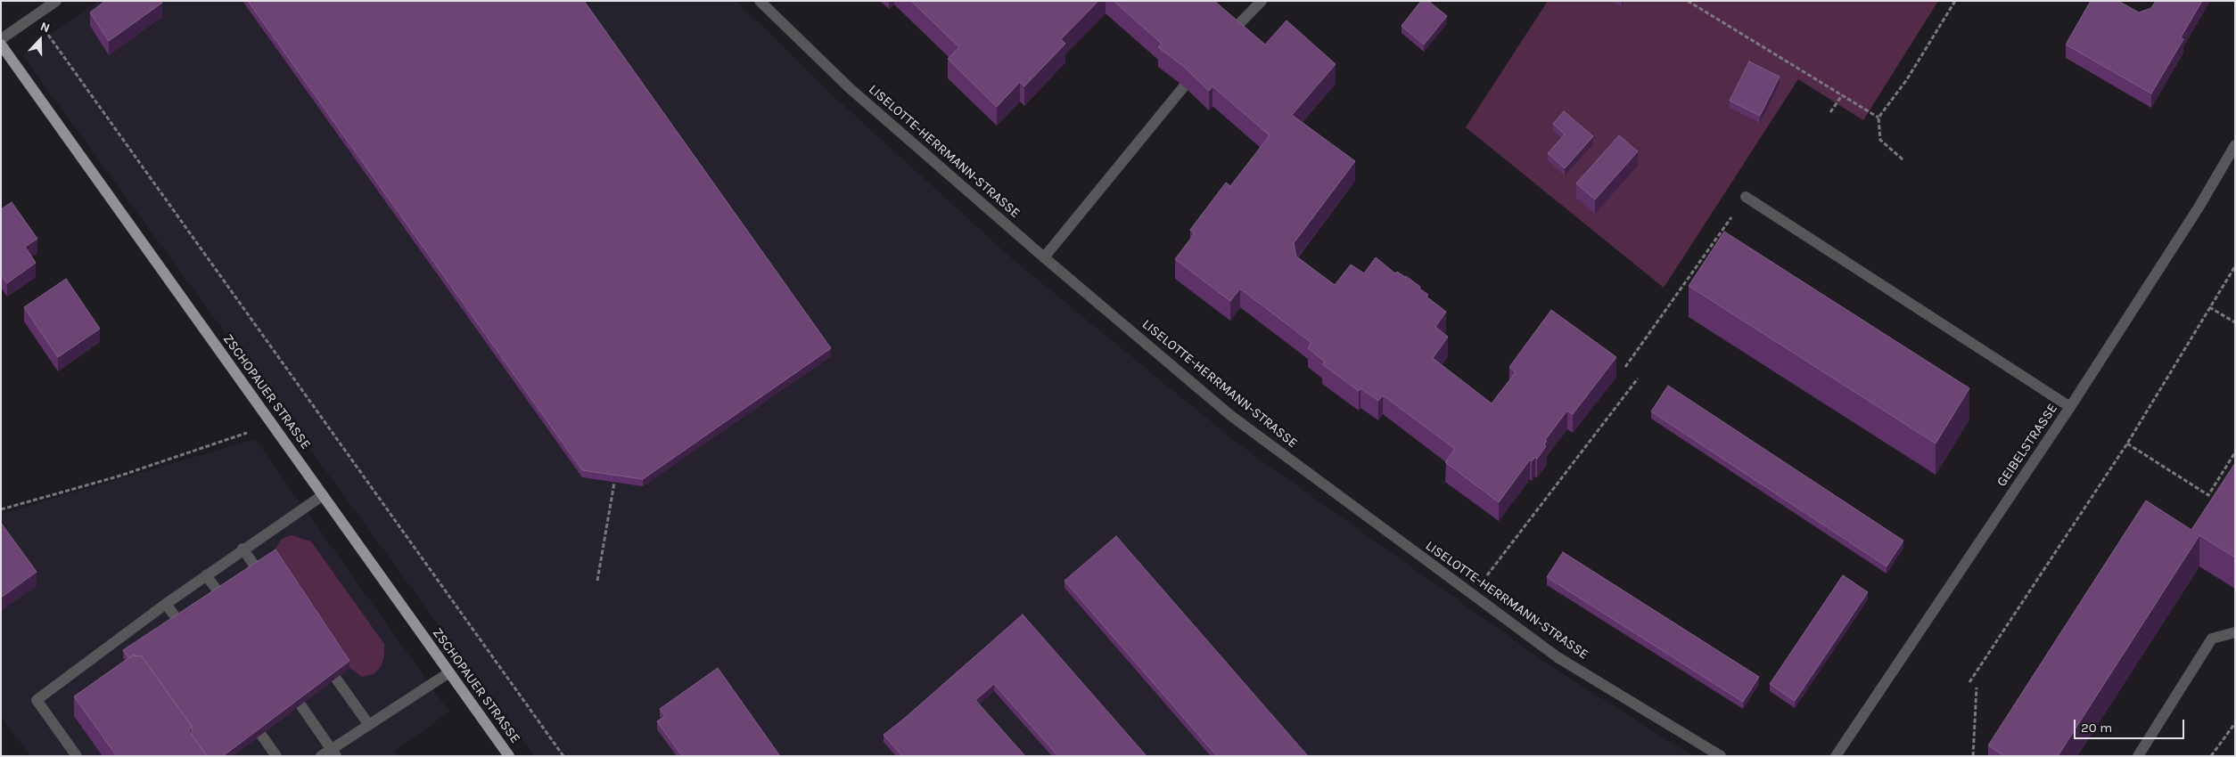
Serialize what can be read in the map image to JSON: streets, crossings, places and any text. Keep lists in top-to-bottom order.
{
  "streets": {
    "main road": ["ZSCHOPAUER STRASSE"],
    "street": ["LISELOTTE-HERRMANN-STRASSE", "GEIBELSTRASSE"]
  },
  "scale_bar": "20 m",
  "north": "top"
}
